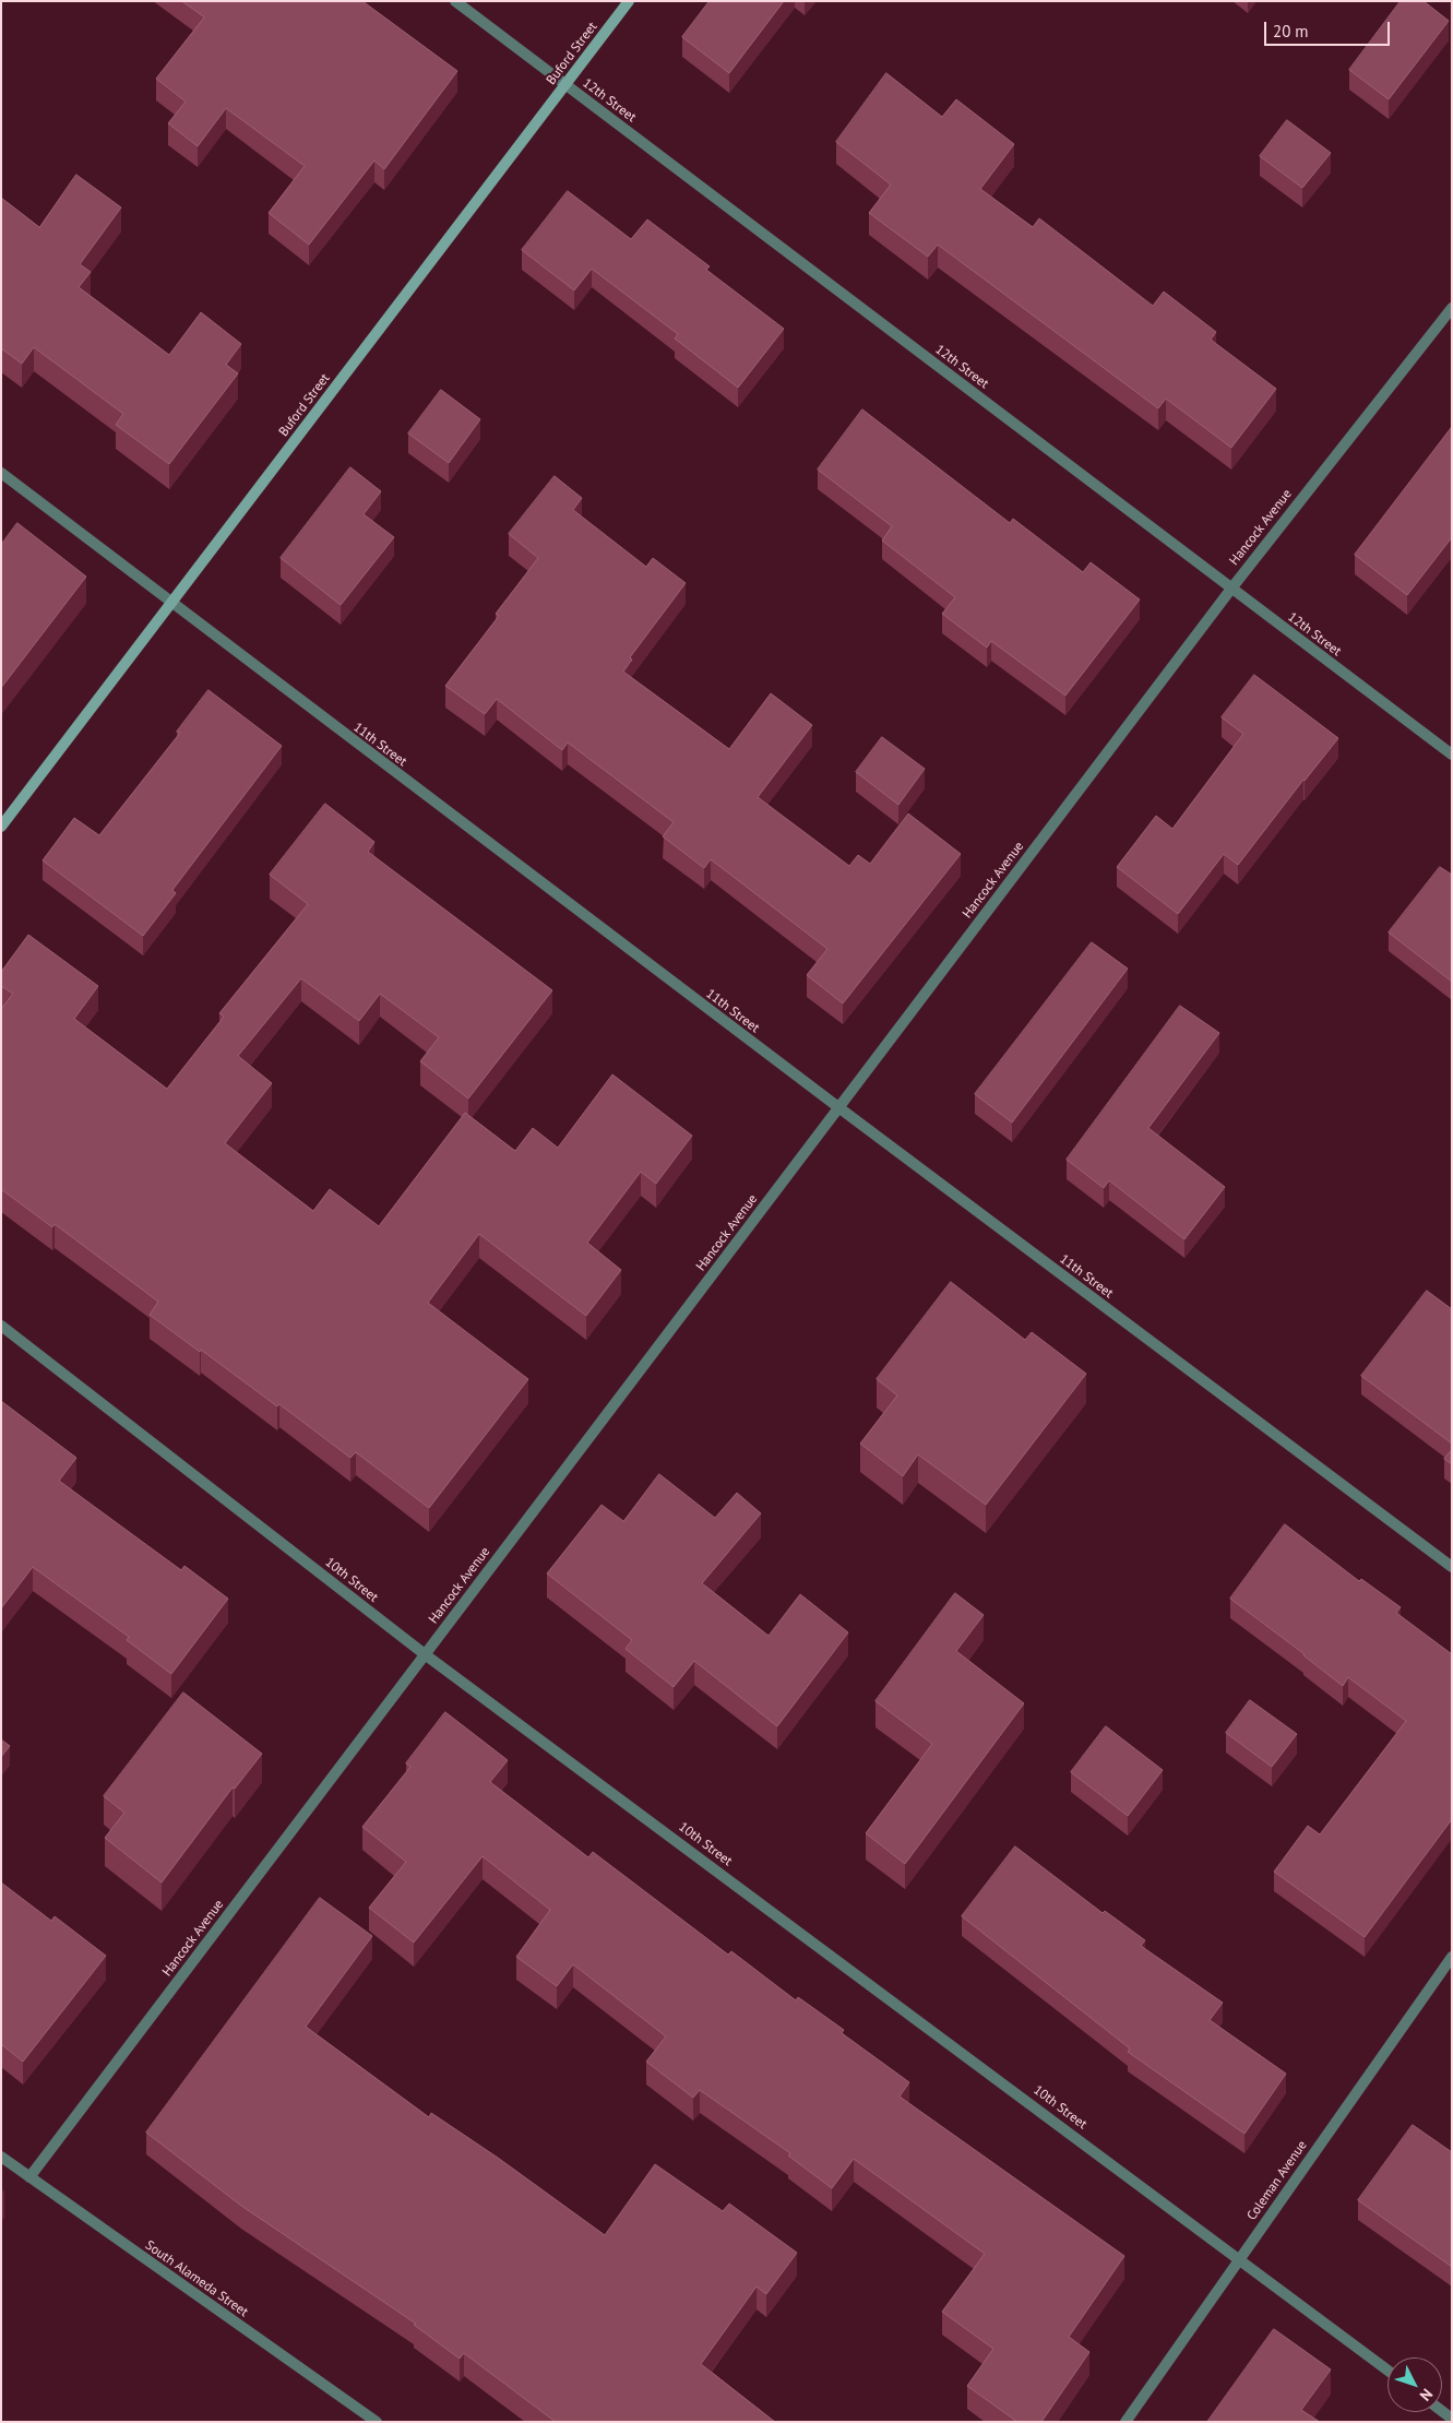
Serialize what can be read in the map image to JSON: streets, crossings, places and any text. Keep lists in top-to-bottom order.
{
  "streets": {
    "street": [
      "Buford Street",
      "12th Street",
      "Hancock Avenue",
      "11th Street",
      "10th Street",
      "Coleman Avenue",
      "South Alameda Street"
    ]
  },
  "crossings": [
    ["Buford Street", "12th Street"],
    ["Buford Street", "11th Street"],
    ["12th Street", "Hancock Avenue"],
    ["Hancock Avenue", "11th Street"],
    ["Hancock Avenue", "10th Street"],
    ["Hancock Avenue", "South Alameda Street"],
    ["10th Street", "Coleman Avenue"]
  ],
  "scale_bar": "20 m",
  "north": "bottom right"
}
